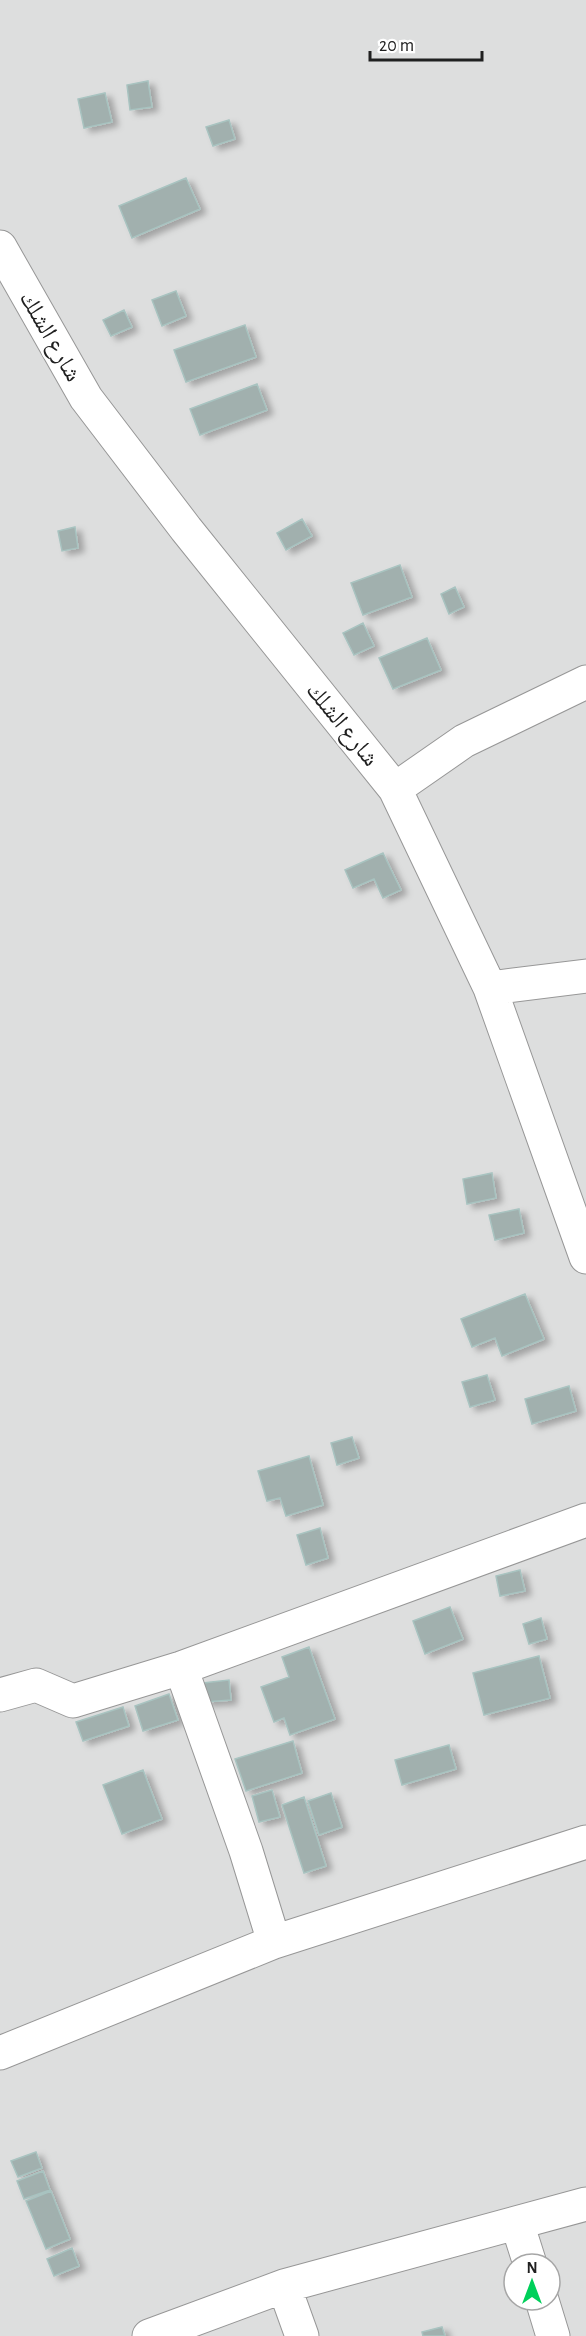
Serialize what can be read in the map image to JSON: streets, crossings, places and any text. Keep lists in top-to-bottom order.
{
  "streets": {
    "street": ["شارع الشلك"]
  },
  "scale_bar": "20 m",
  "north": "top"
}
